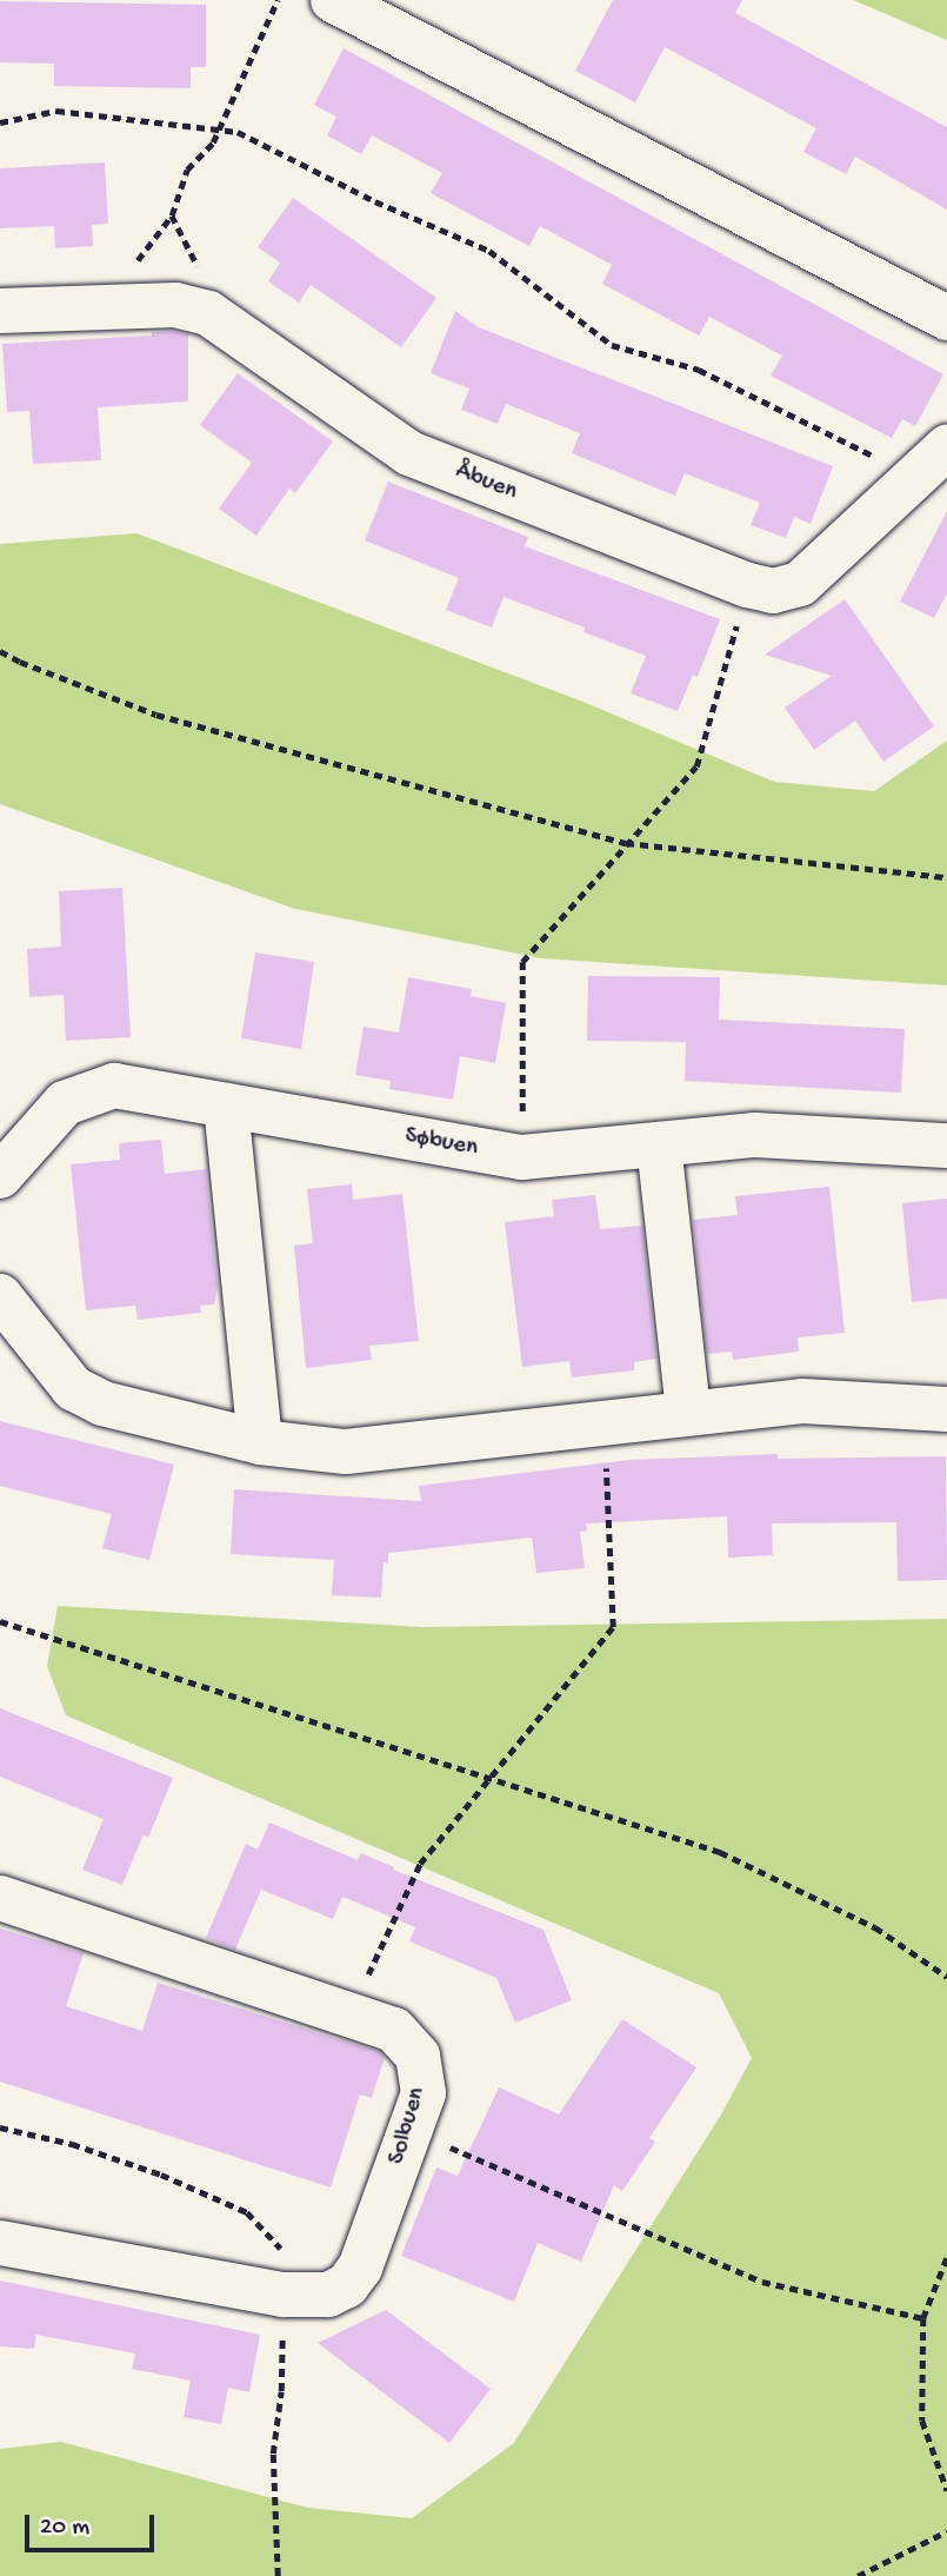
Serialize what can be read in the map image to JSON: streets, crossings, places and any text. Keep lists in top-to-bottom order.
{
  "streets": {
    "street": ["Åbuen", "Søbuen", "Solbuen"]
  },
  "scale_bar": "20 m"
}
